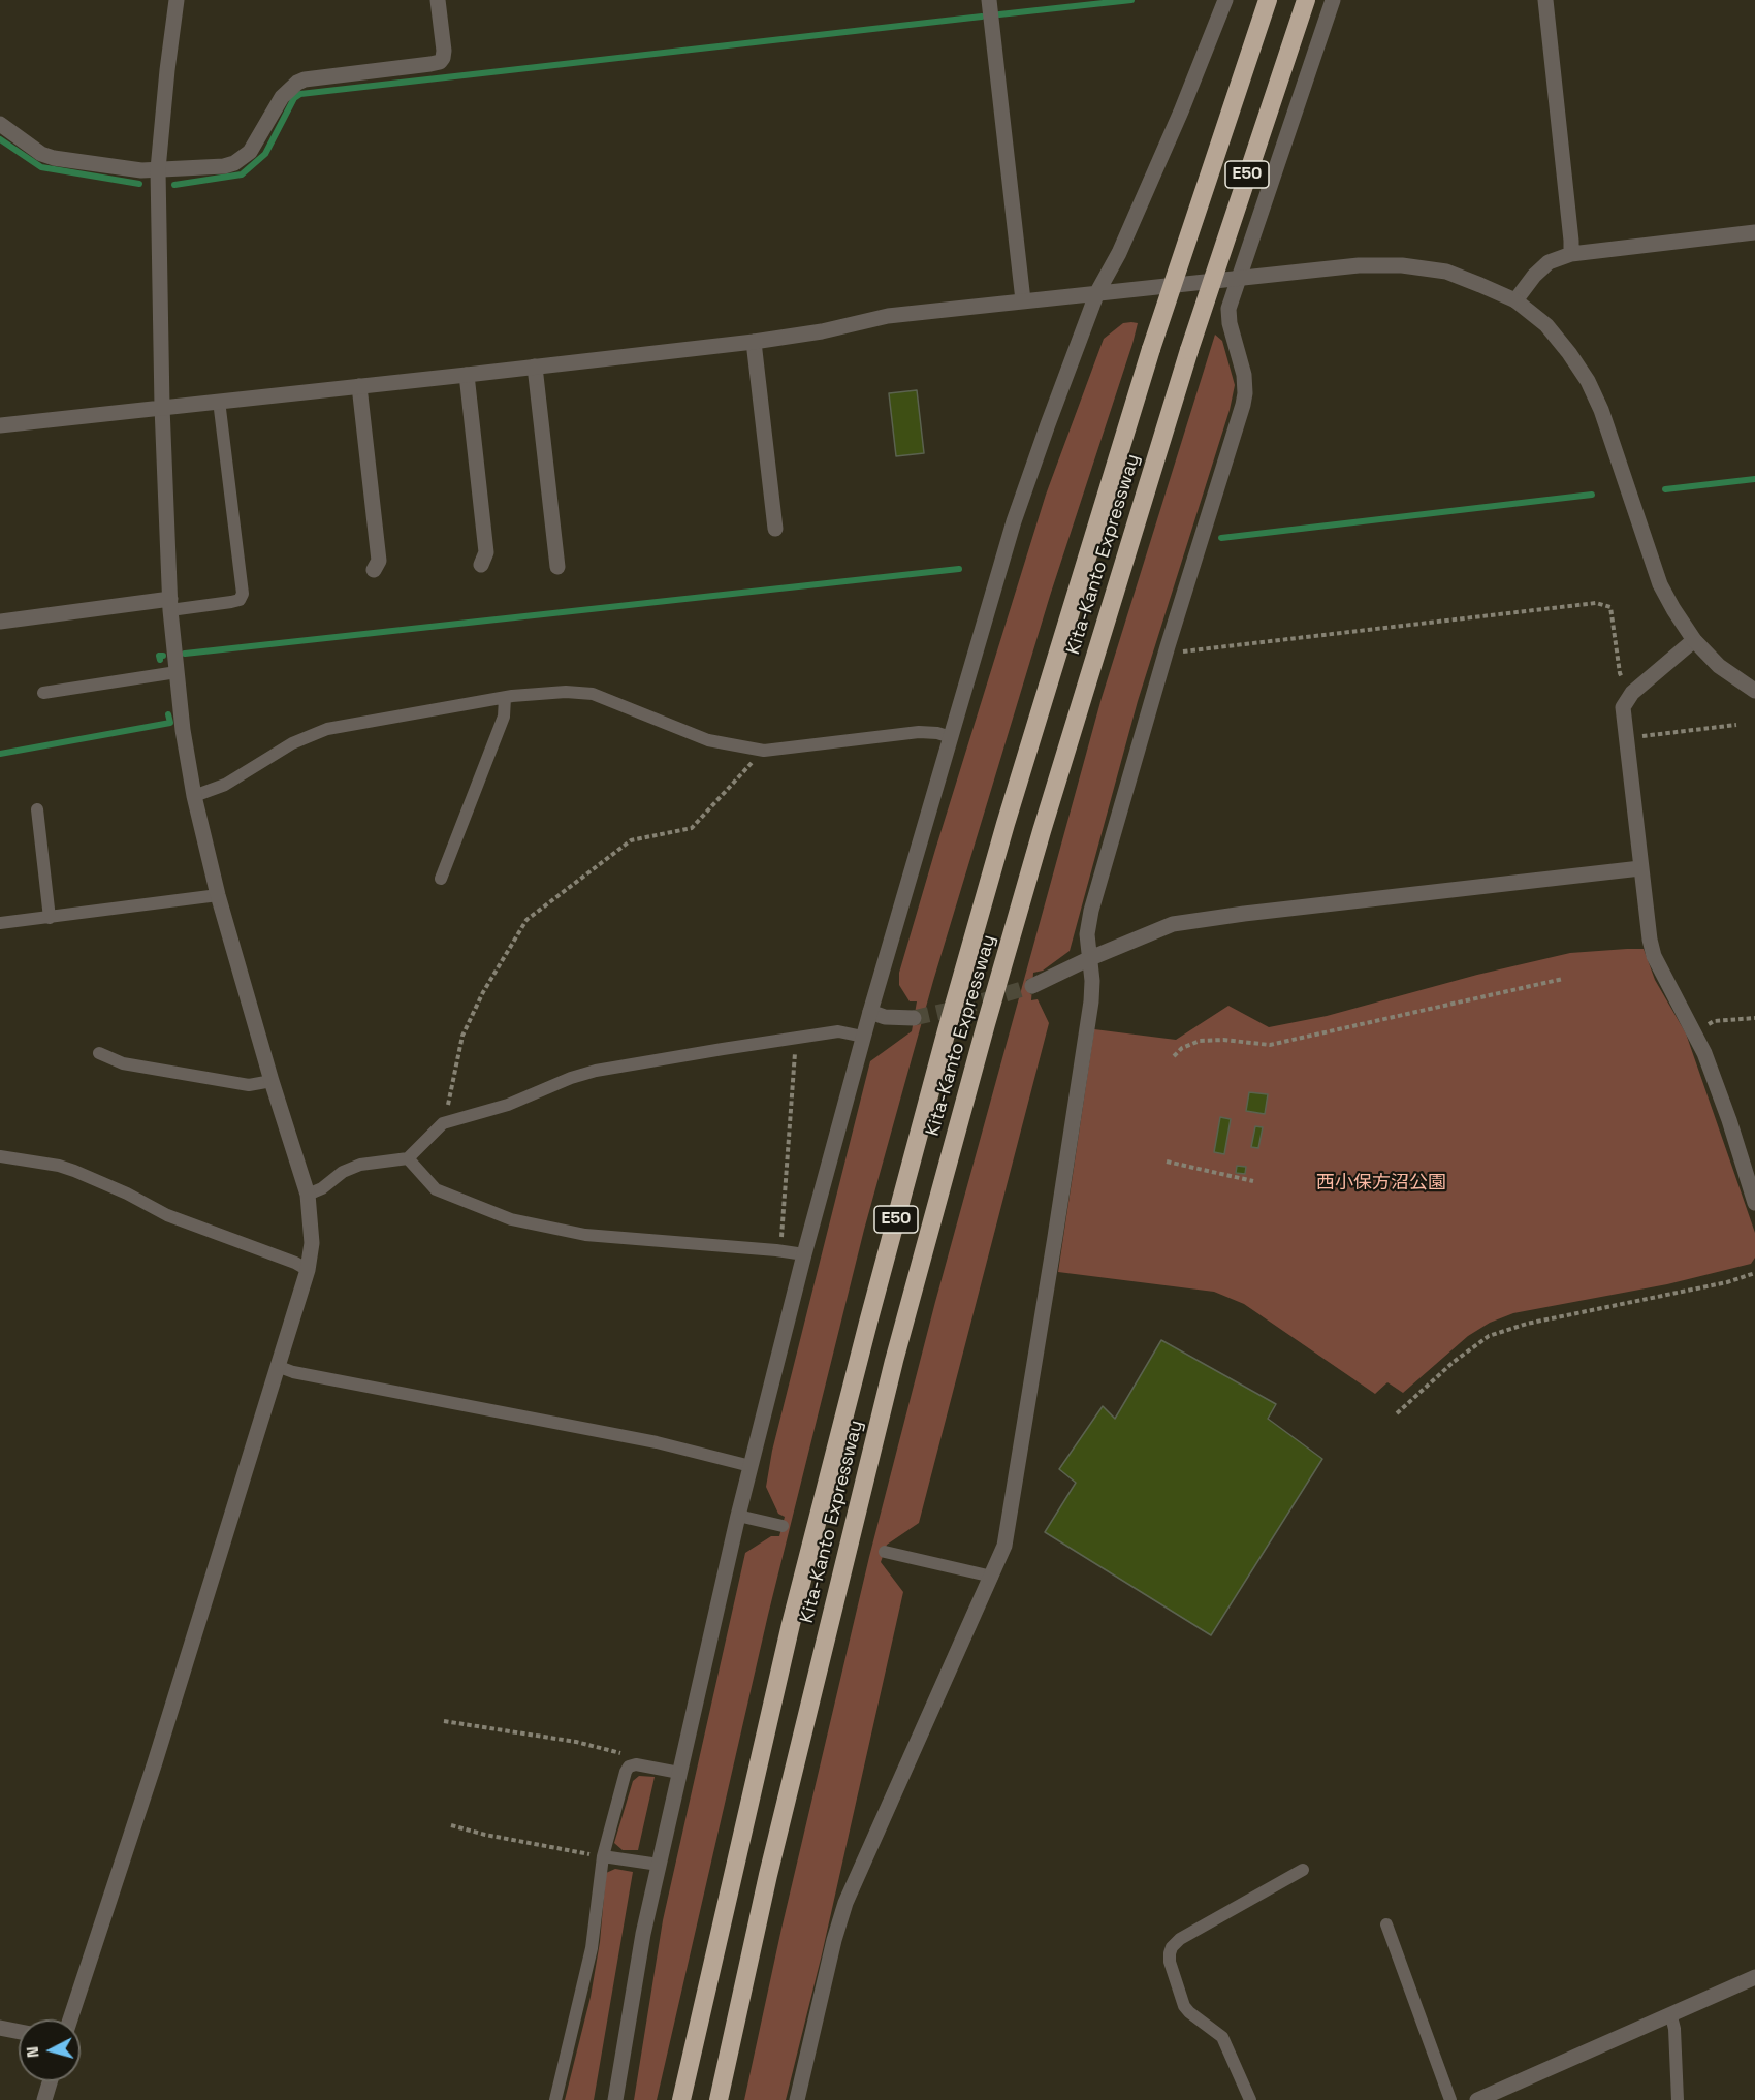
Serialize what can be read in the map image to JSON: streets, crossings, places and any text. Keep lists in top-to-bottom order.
{
  "streets": {
    "highway": ["E50", "Kita-Kanto Expressway"]
  },
  "parks": ["西小保方沼公園"],
  "north": "left"
}
